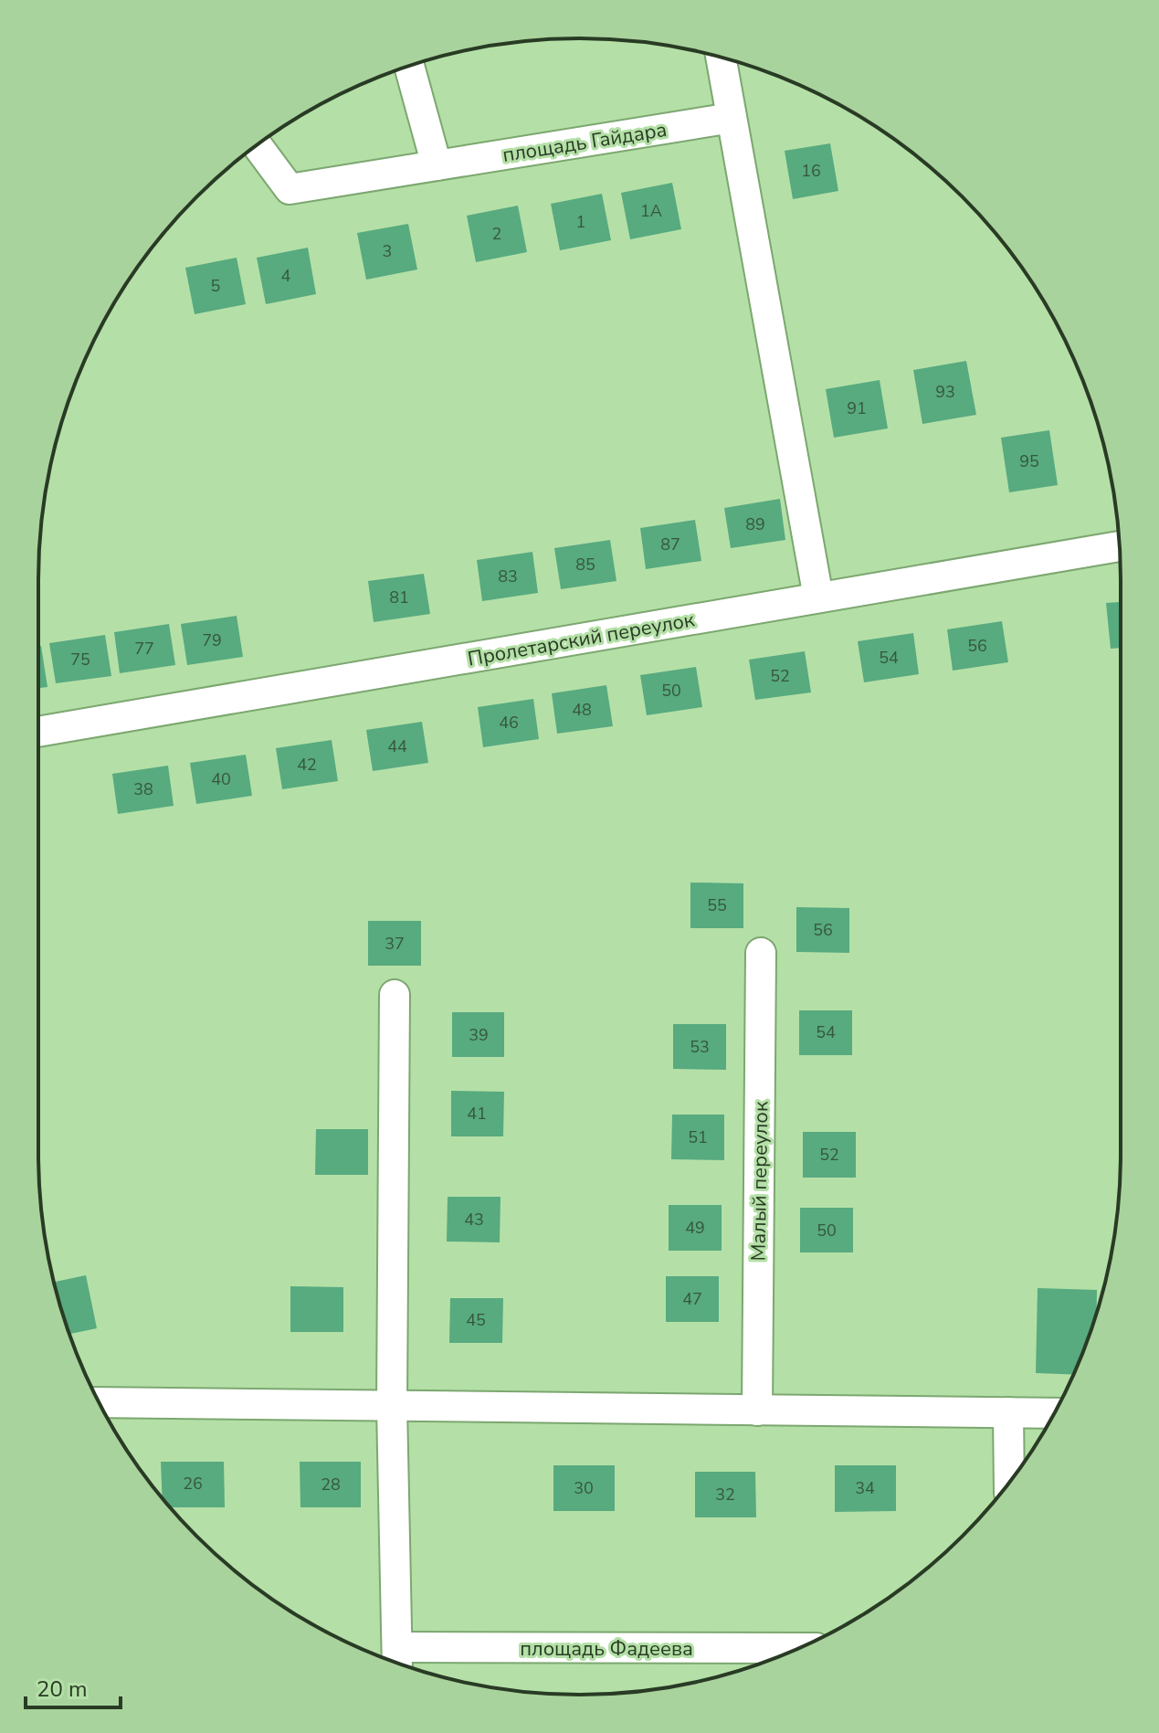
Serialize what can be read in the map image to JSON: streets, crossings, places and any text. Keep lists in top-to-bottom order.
{
  "streets": {
    "street": [
      "площадь Гайдара",
      "Пролетарский переулок",
      "Малый переулок",
      "площадь Фадеева"
    ]
  },
  "house_numbers": [
    "16",
    "1А",
    "1",
    "2",
    "3",
    "4",
    "5",
    "93",
    "91",
    "95",
    "89",
    "87",
    "85",
    "83",
    "81",
    "79",
    "56",
    "77",
    "54",
    "75",
    "52",
    "50",
    "48",
    "46",
    "44",
    "42",
    "40",
    "38",
    "55",
    "56",
    "37",
    "54",
    "39",
    "53",
    "41",
    "51",
    "52",
    "43",
    "49",
    "50",
    "47",
    "45",
    "26",
    "28",
    "30",
    "34",
    "32"
  ],
  "scale_bar": "20 m"
}
